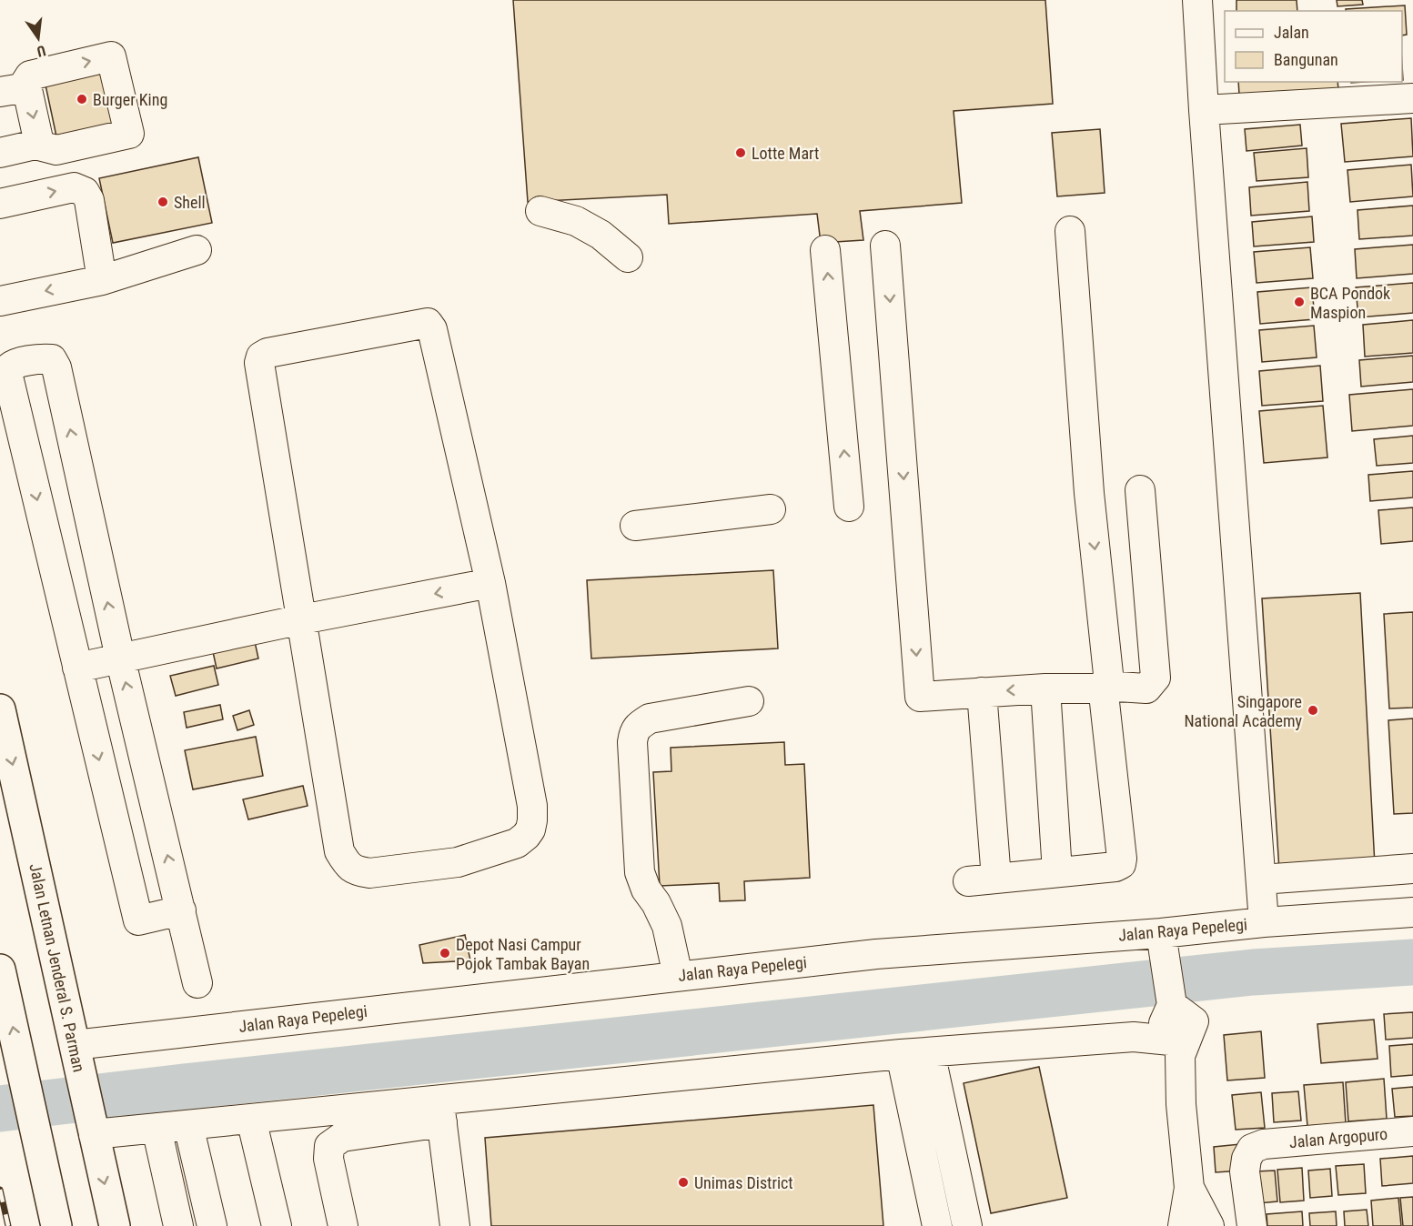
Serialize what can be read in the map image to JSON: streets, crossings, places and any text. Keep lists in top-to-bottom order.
{
  "streets": {
    "highway": ["Jalan Letnan Jenderal S. Parman"],
    "street": ["Jalan Raya Pepelegi", "Jalan Argopuro"]
  },
  "crossings": [
    ["Jalan Raya Pepelegi", "Jalan Letnan Jenderal S. Parman"]
  ],
  "places": [
    "Burger King",
    "Lotte Mart",
    "Shell",
    "BCA Pondok Maspion",
    "Singapore National Academy",
    "Depot Nasi Campur Pojok Tambak Bayan",
    "Unimas District"
  ],
  "legend": ["Jalan", "Bangunan"],
  "north": "bottom"
}
